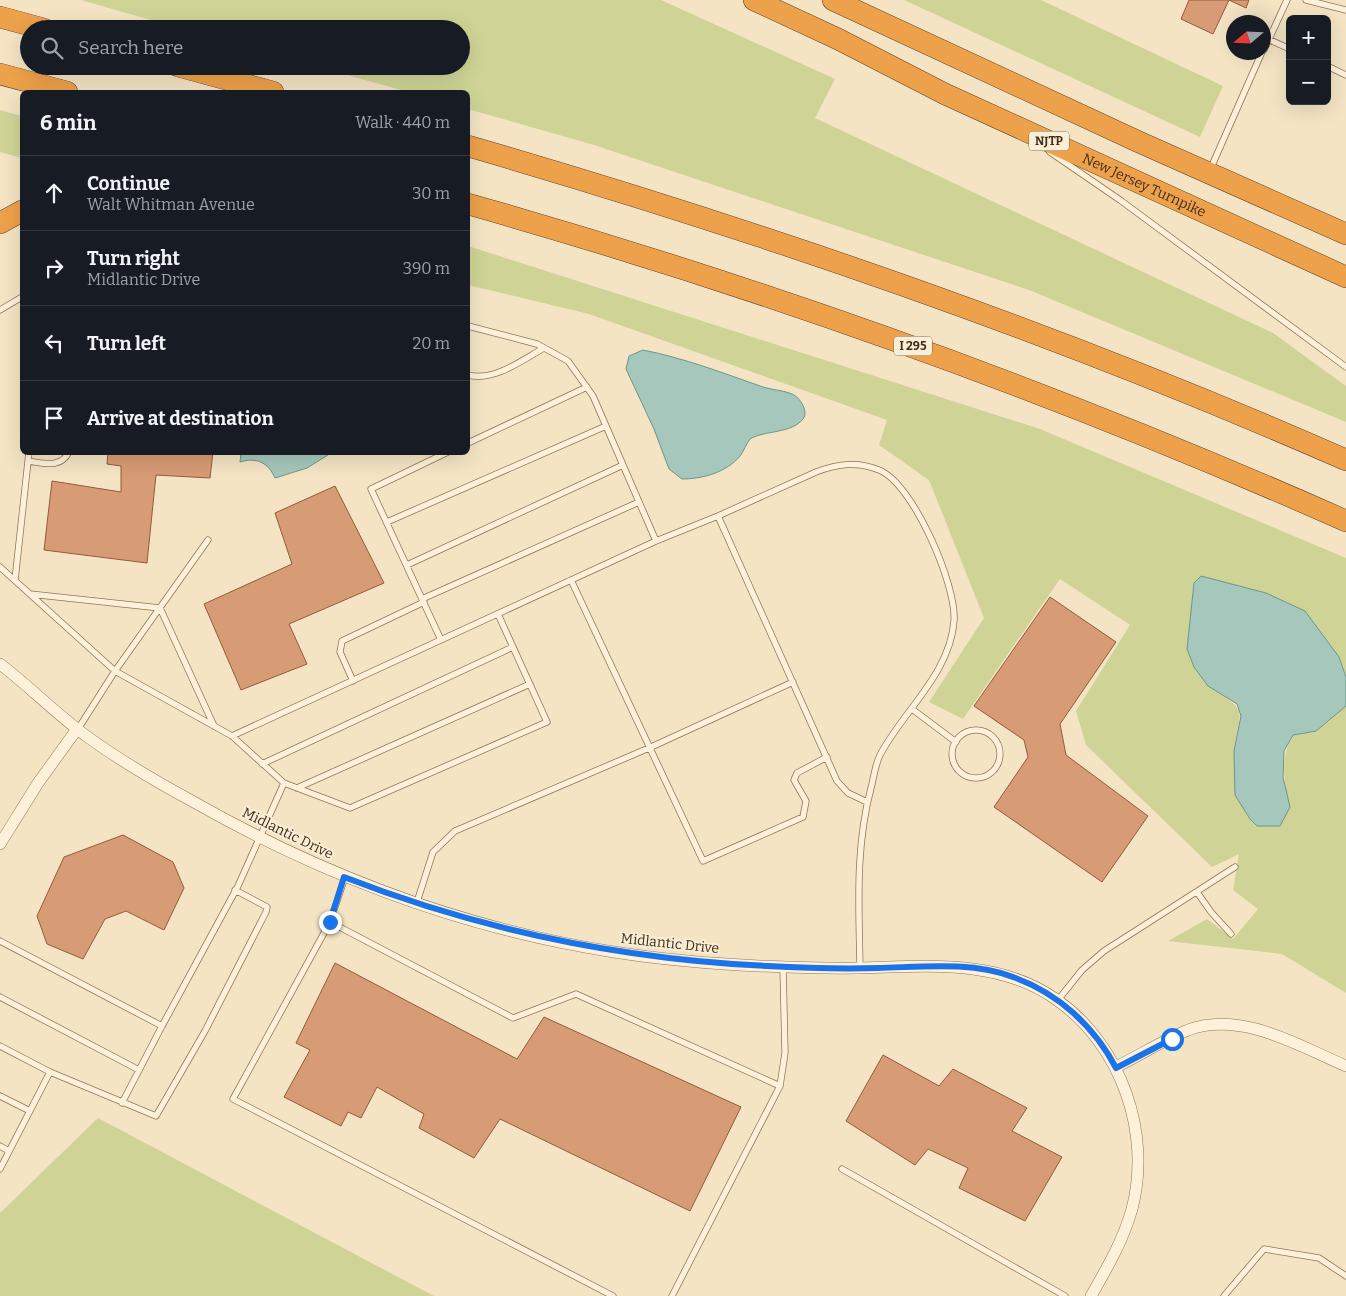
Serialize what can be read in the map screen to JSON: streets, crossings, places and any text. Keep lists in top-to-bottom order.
{
  "streets": {
    "highway": ["NJTP", "New Jersey Turnpike", "I 295"],
    "street": ["Midlantic Drive"]
  },
  "north": "left",
  "page": {
    "map_buttons": ["+", "−"],
    "search": "Search here",
    "heading": ["6 min", "Walk · 440 m"],
    "list": [
      ["Continue", "Walt Whitman Avenue", "30 m"],
      ["Turn right", "Midlantic Drive", "390 m"],
      ["Turn left", "20 m"],
      "Arrive at destination"
    ]
  }
}
